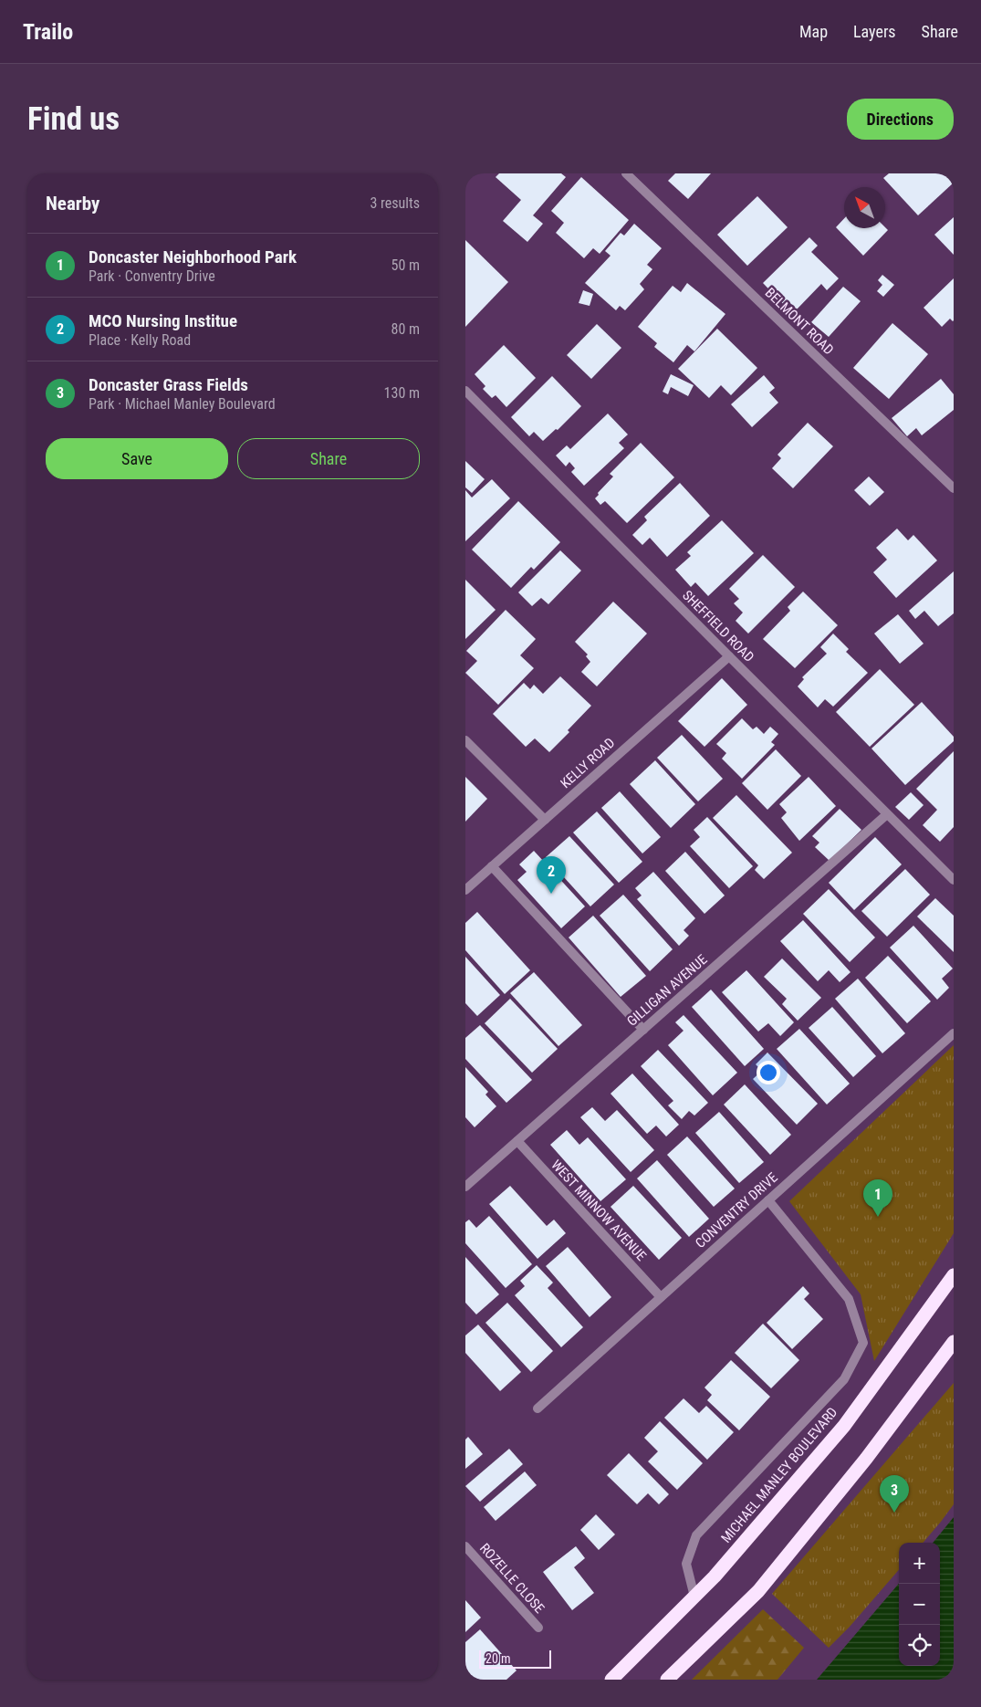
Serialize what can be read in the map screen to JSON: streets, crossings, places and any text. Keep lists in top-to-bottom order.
{
  "streets": {
    "highway": ["MICHAEL MANLEY BOULEVARD"],
    "street": [
      "BELMONT ROAD",
      "SHEFFIELD ROAD",
      "KELLY ROAD",
      "GILLIGAN AVENUE",
      "WEST MINNOW AVENUE",
      "CONVENTRY DRIVE",
      "ROZELLE CLOSE"
    ]
  },
  "crossings": [
    ["SHEFFIELD ROAD", "KELLY ROAD"],
    ["SHEFFIELD ROAD", "GILLIGAN AVENUE"],
    ["GILLIGAN AVENUE", "WEST MINNOW AVENUE"],
    ["WEST MINNOW AVENUE", "CONVENTRY DRIVE"]
  ],
  "scale_bar": "20 m",
  "north": "top left",
  "page": {
    "header": "Trailo",
    "nav": ["Map", "Layers", "Share"],
    "buttons": [
      "Directions",
      ["Save", "Share"]
    ],
    "title": "Find us",
    "heading": ["Nearby", "3 results"],
    "list": [
      {
        "mark": "1",
        "name": "Doncaster Neighborhood Park",
        "note": "Park · Conventry Drive",
        "value": "50 m"
      },
      {
        "mark": "2",
        "name": "MCO Nursing Institue",
        "note": "Place · Kelly Road",
        "value": "80 m"
      },
      {
        "mark": "3",
        "name": "Doncaster Grass Fields",
        "note": "Park · Michael Manley Boulevard",
        "value": "130 m"
      }
    ],
    "pins": ["2", "1", "3"],
    "map_buttons": ["+", "−"],
    "scale": "20 m"
  }
}
